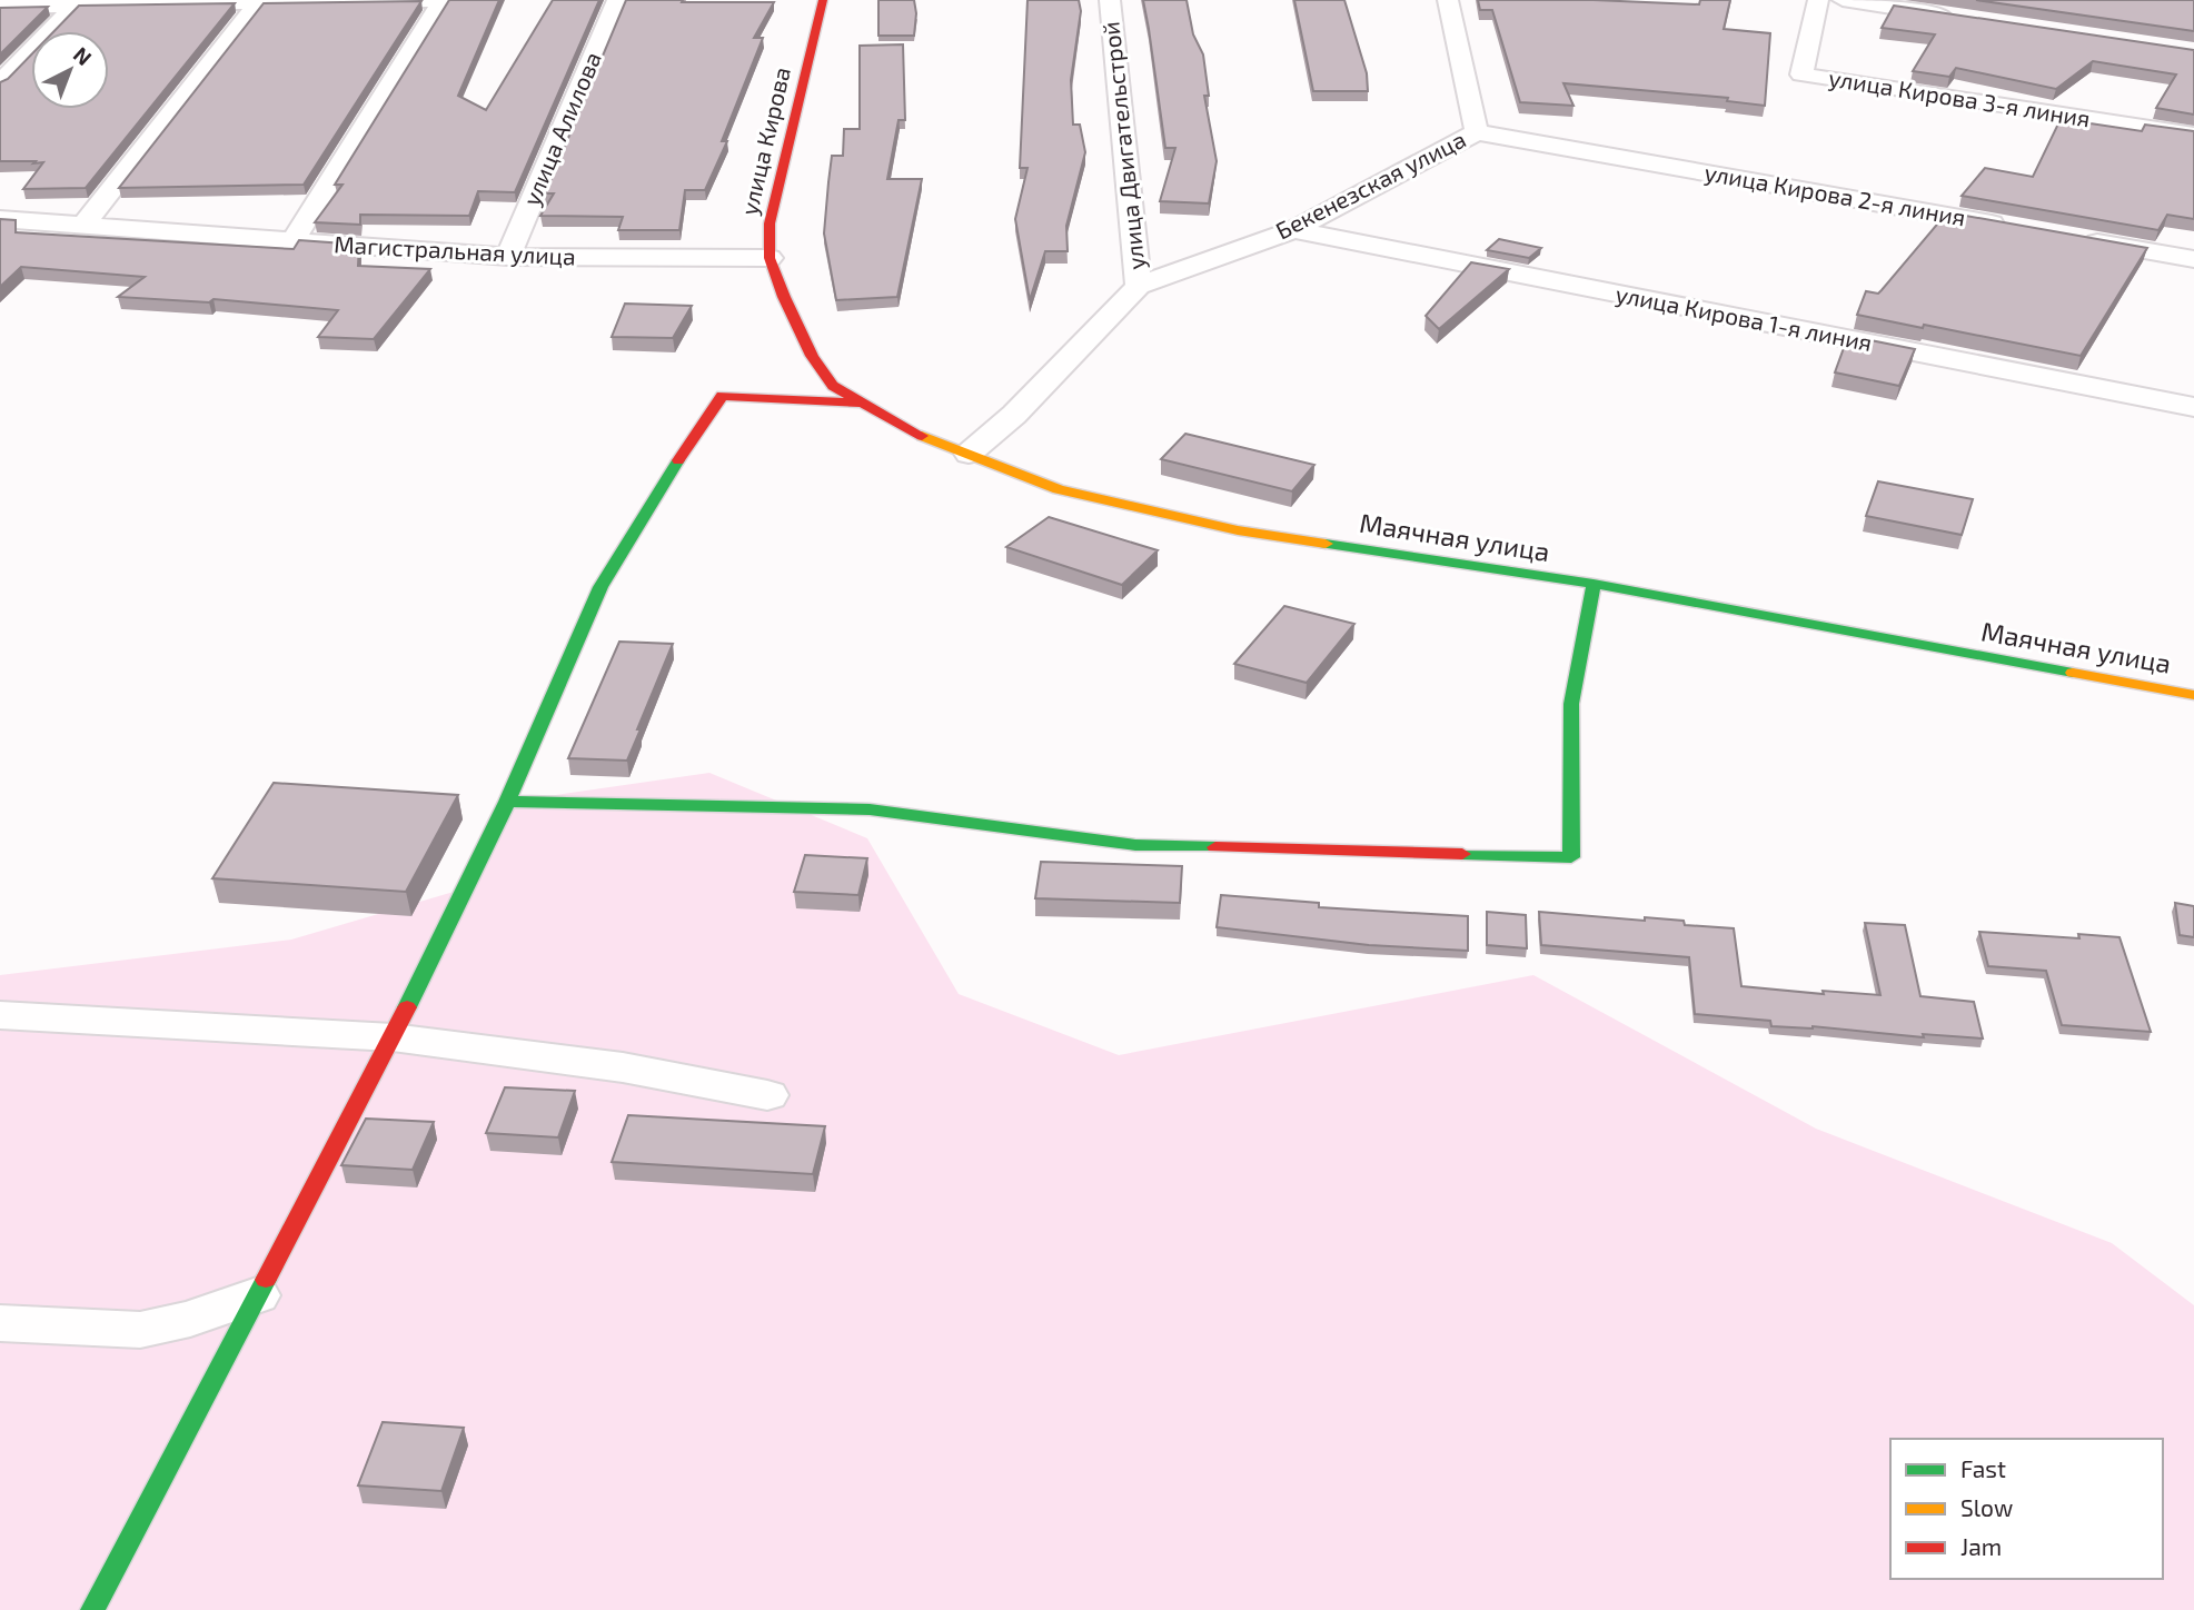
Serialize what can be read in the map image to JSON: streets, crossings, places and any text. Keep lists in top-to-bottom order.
{
  "streets": {
    "street": [
      "улица Кирова 3-я линия",
      "улица Алилова",
      "улица Кирова",
      "улица Двигательстрой",
      "Бекенезская улица",
      "улица Кирова 2-я линия",
      "Магистральная улица",
      "улица Кирова 1-я линия",
      "Маячная улица"
    ]
  },
  "crossings": [
    ["улица Алилова", "Магистральная улица"],
    ["улица Кирова", "Магистральная улица"],
    ["улица Кирова", "Маячная улица"],
    ["улица Двигательстрой", "Бекенезская улица"],
    ["улица Двигательстрой", "Маячная улица"],
    ["Бекенезская улица", "улица Кирова 2-я линия"],
    ["Бекенезская улица", "улица Кирова 1-я линия"]
  ],
  "legend": ["Fast", "Slow", "Jam"],
  "north": "top right"
}
